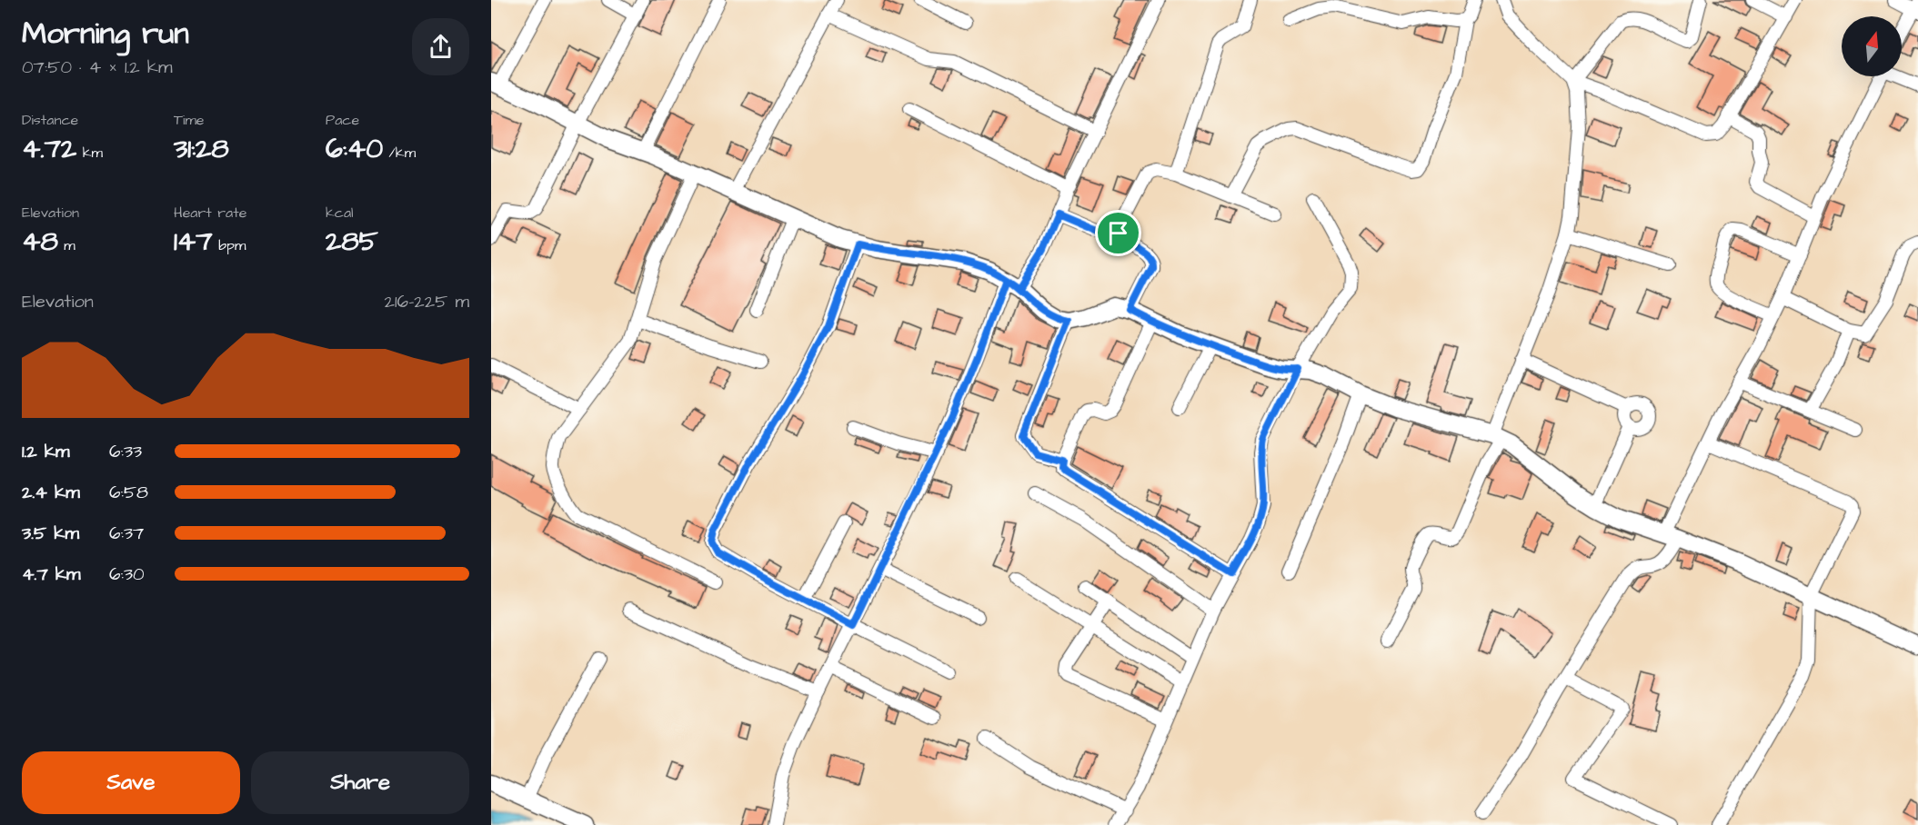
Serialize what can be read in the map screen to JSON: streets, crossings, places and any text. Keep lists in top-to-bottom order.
{
  "north": "top",
  "page": {
    "heading": ["Morning run", "07:50 · 4 × 1.2 km"],
    "stats": [
      ["Distance", "4.72 km"],
      ["Time", "31:28"],
      ["Pace", "6:40 /km"],
      ["Elevation", "48 m"],
      ["Heart rate", "147 bpm"],
      ["kcal", "285"]
    ],
    "chart": ["Elevation", "216–225 m"],
    "list": [
      {
        "name": "1.2 km",
        "note": "6:33"
      },
      {
        "name": "2.4 km",
        "note": "6:58"
      },
      {
        "name": "3.5 km",
        "note": "6:37"
      },
      {
        "name": "4.7 km",
        "note": "6:30"
      }
    ],
    "buttons": ["Save", "Share"]
  }
}
